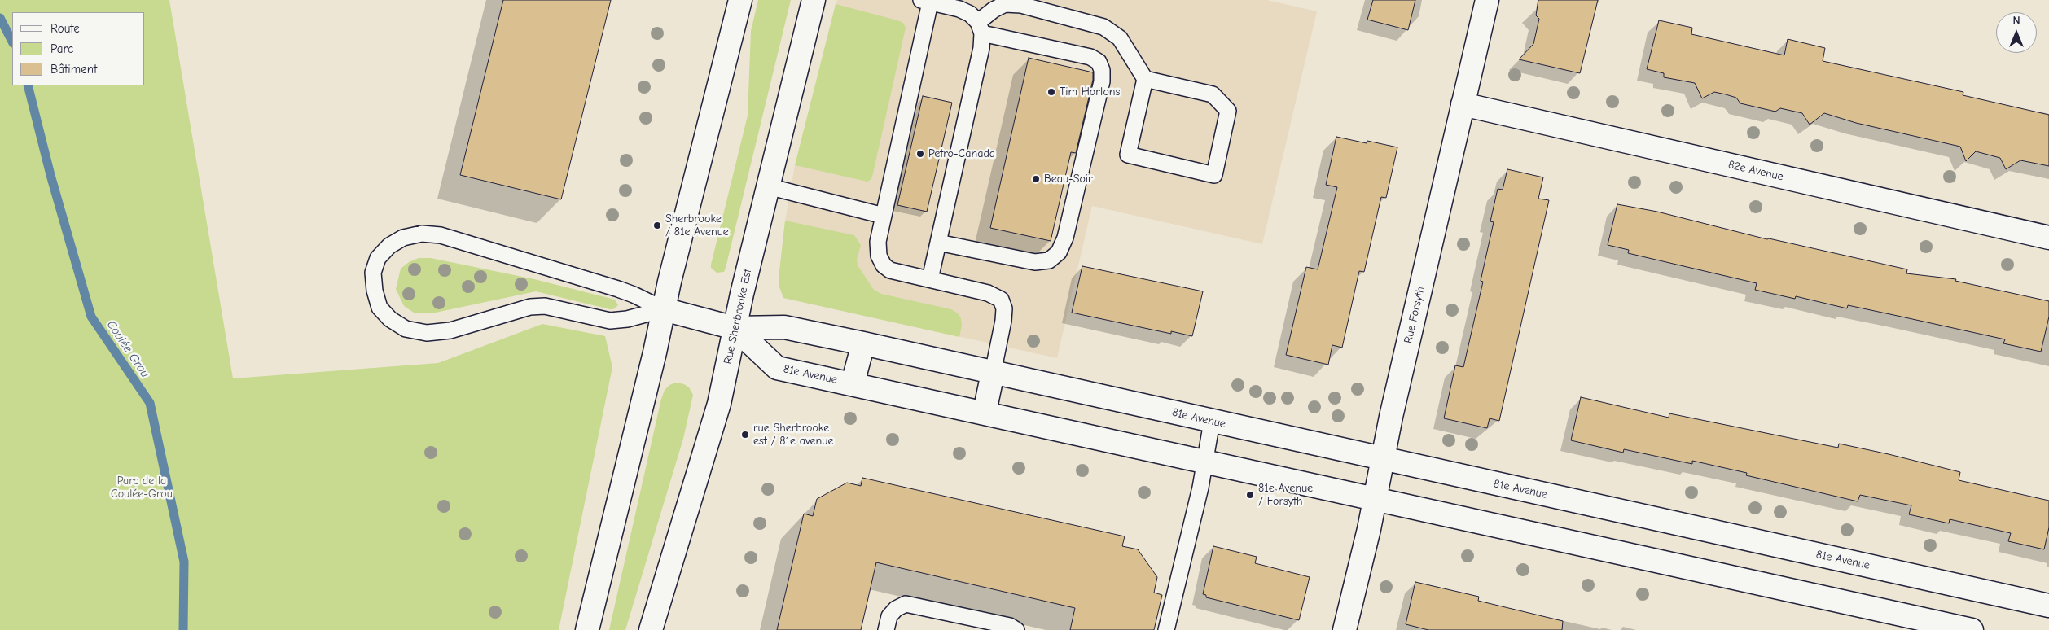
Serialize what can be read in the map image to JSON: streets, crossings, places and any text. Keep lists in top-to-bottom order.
{
  "streets": {
    "street": [
      "82e Avenue",
      "Rue Forsyth",
      "Rue Sherbrooke Est",
      "81e Avenue"
    ]
  },
  "crossings": [
    ["82e Avenue", "Rue Forsyth"],
    ["Rue Forsyth", "81e Avenue"],
    ["Rue Sherbrooke Est", "81e Avenue"]
  ],
  "water": ["Coulée Grou"],
  "parks": ["Parc de la Coulée-Grou"],
  "places": [
    "Tim Hortons",
    "Petro-Canada",
    "Beau-Soir",
    "Sherbrooke / 81e Avenue",
    "rue Sherbrooke est / 81e avenue",
    "81e Avenue / Forsyth"
  ],
  "legend": ["Route", "Parc", "Bâtiment"],
  "north": "top"
}
